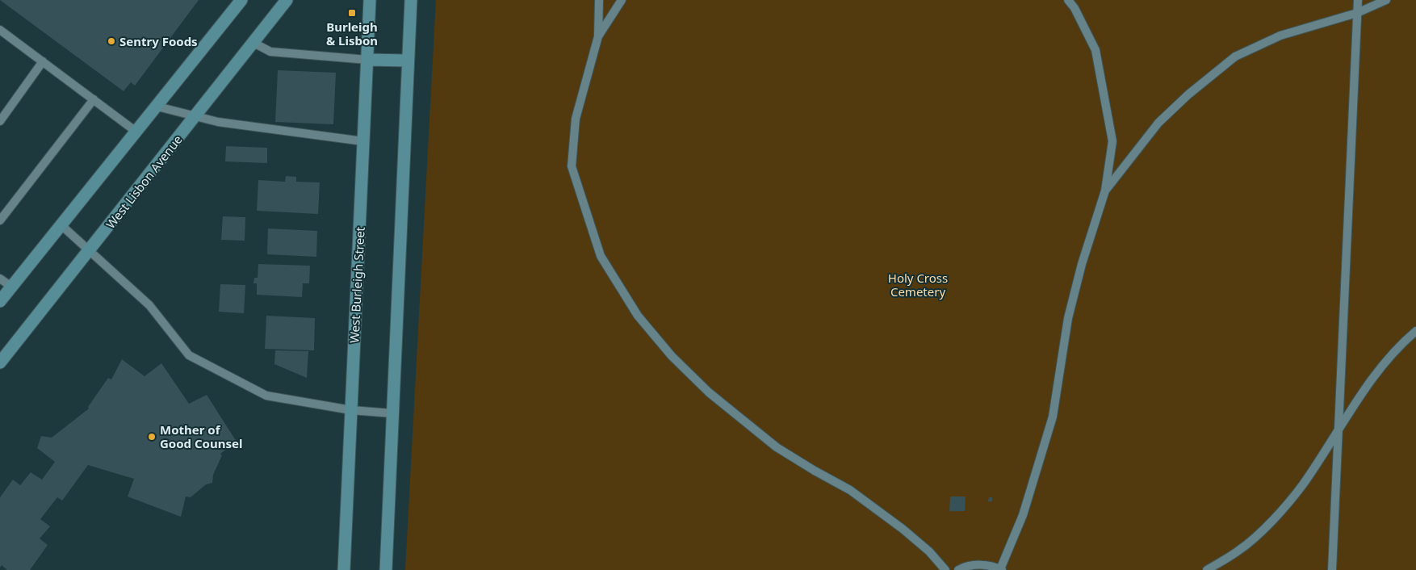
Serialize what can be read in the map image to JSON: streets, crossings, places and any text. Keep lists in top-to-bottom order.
{
  "streets": {
    "main road": ["West Lisbon Avenue", "West Burleigh Street"]
  },
  "parks": ["Holy Cross Cemetery"],
  "places": {
    "transit": ["Burleigh & Lisbon"],
    "other": ["Sentry Foods", "Mother of Good Counsel"]
  }
}
